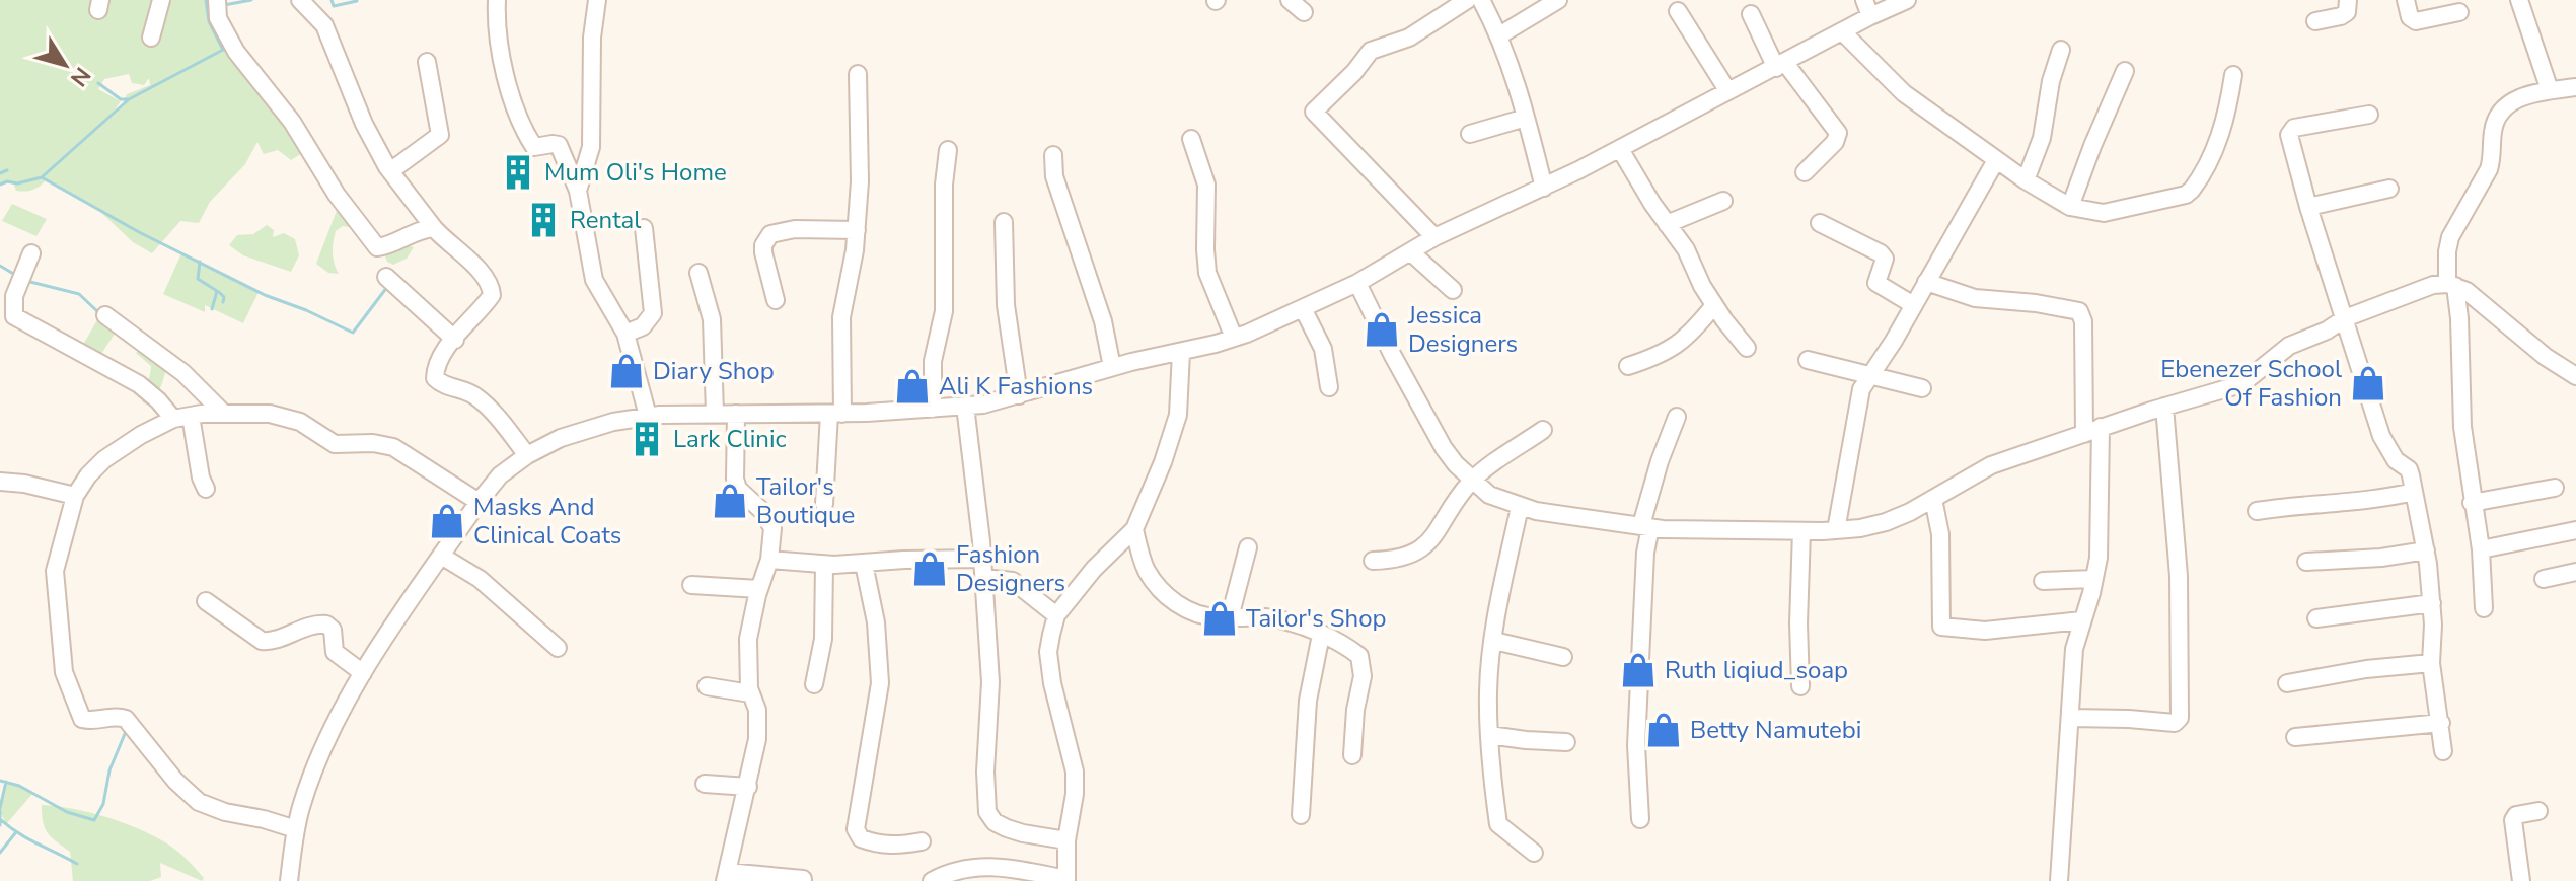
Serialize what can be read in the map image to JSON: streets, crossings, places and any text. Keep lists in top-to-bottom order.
{
  "places": {
    "building": ["Mum Oli's Home", "Rental", "Lark Clinic"],
    "shop": [
      "Jessica Designers",
      "Diary Shop",
      "Ebenezer School Of Fashion",
      "Ali K Fashions",
      "Tailor's Boutique",
      "Masks And Clinical Coats",
      "Fashion Designers",
      "Tailor's Shop",
      "Ruth liqiud_soap",
      "Betty Namutebi"
    ]
  },
  "north": "bottom right"
}
